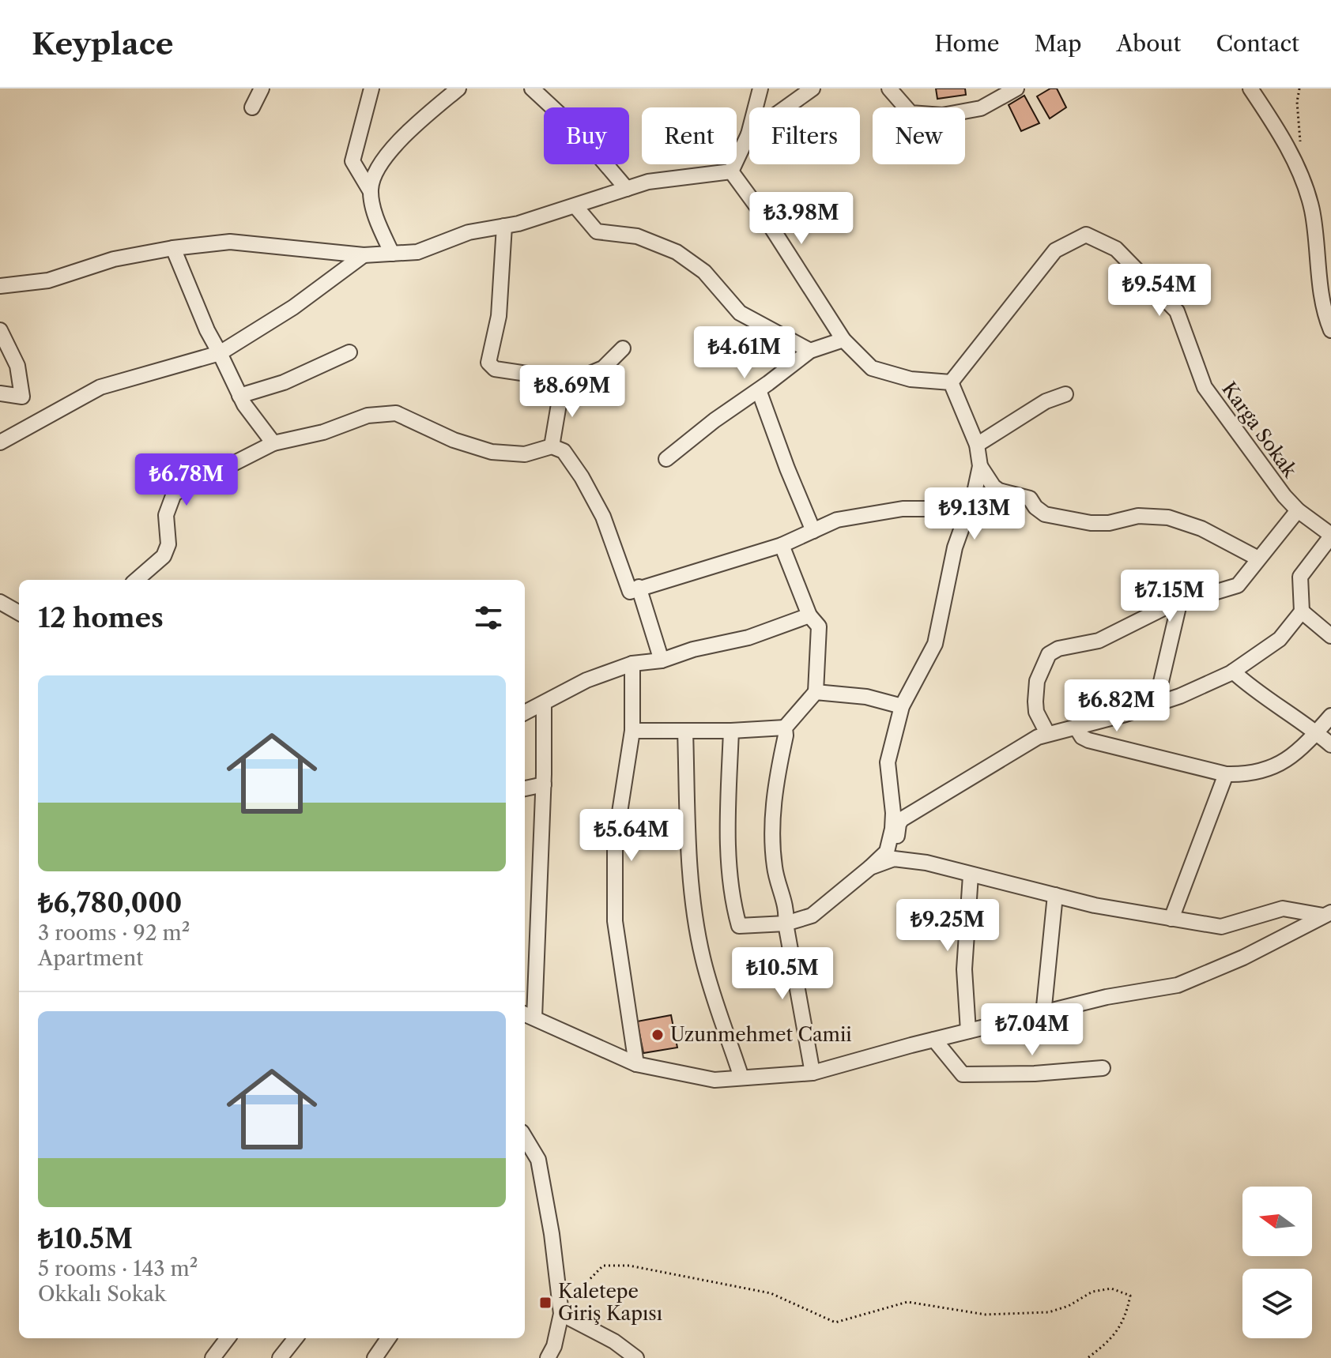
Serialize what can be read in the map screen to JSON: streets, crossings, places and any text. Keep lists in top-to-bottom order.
{
  "streets": {
    "street": ["Karga Sokak"]
  },
  "places": {
    "other": ["Uzunmehmet Camii"],
    "transit": ["Kaletepe Giriş Kapısı"]
  },
  "north": "left",
  "page": {
    "header": "Keyplace",
    "nav": [
      "Home",
      "Map",
      "About",
      "Contact"
    ],
    "chip": [
      "Buy",
      "Rent",
      "Filters",
      "New"
    ],
    "price": [
      "₺3.98M",
      "₺9.54M",
      "₺4.61M",
      "₺8.69M",
      "₺6.78M",
      "₺9.13M",
      "₺7.15M",
      "₺6.82M",
      "₺5.64M",
      "₺9.25M",
      "₺10.5M",
      "₺7.04M"
    ],
    "heading": "12 homes",
    "list": [
      {
        "name": "₺6,780,000",
        "note": "3 rooms · 92 m² · Apartment"
      },
      {
        "name": "₺10.5M",
        "note": "5 rooms · 143 m² · Okkalı Sokak"
      }
    ]
  }
}
